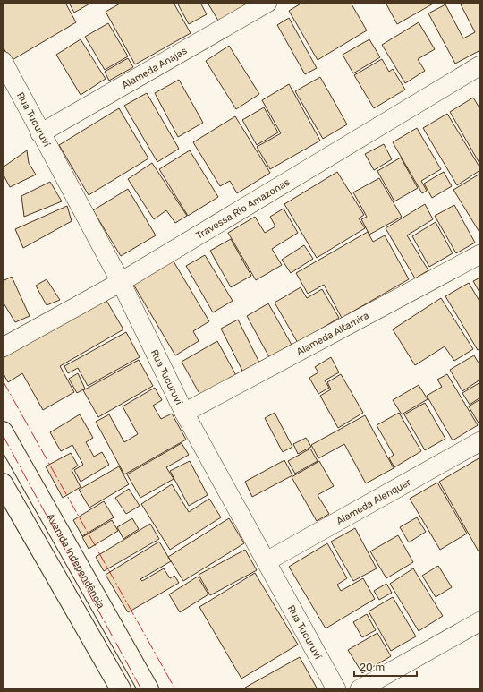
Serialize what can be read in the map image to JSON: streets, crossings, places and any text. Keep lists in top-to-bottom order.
{
  "streets": {
    "main road": ["Avenida Independência"],
    "street": [
      "Alameda Anajas",
      "Rua Tucuruví",
      "Travessa Rio Amazonas",
      "Alameda Altamira",
      "Alameda Alenquer"
    ]
  },
  "crossings": [
    ["Alameda Anajas", "Rua Tucuruví"],
    ["Rua Tucuruví", "Travessa Rio Amazonas"],
    ["Rua Tucuruví", "Alameda Altamira"],
    ["Rua Tucuruví", "Alameda Alenquer"]
  ],
  "scale_bar": "20 m"
}
